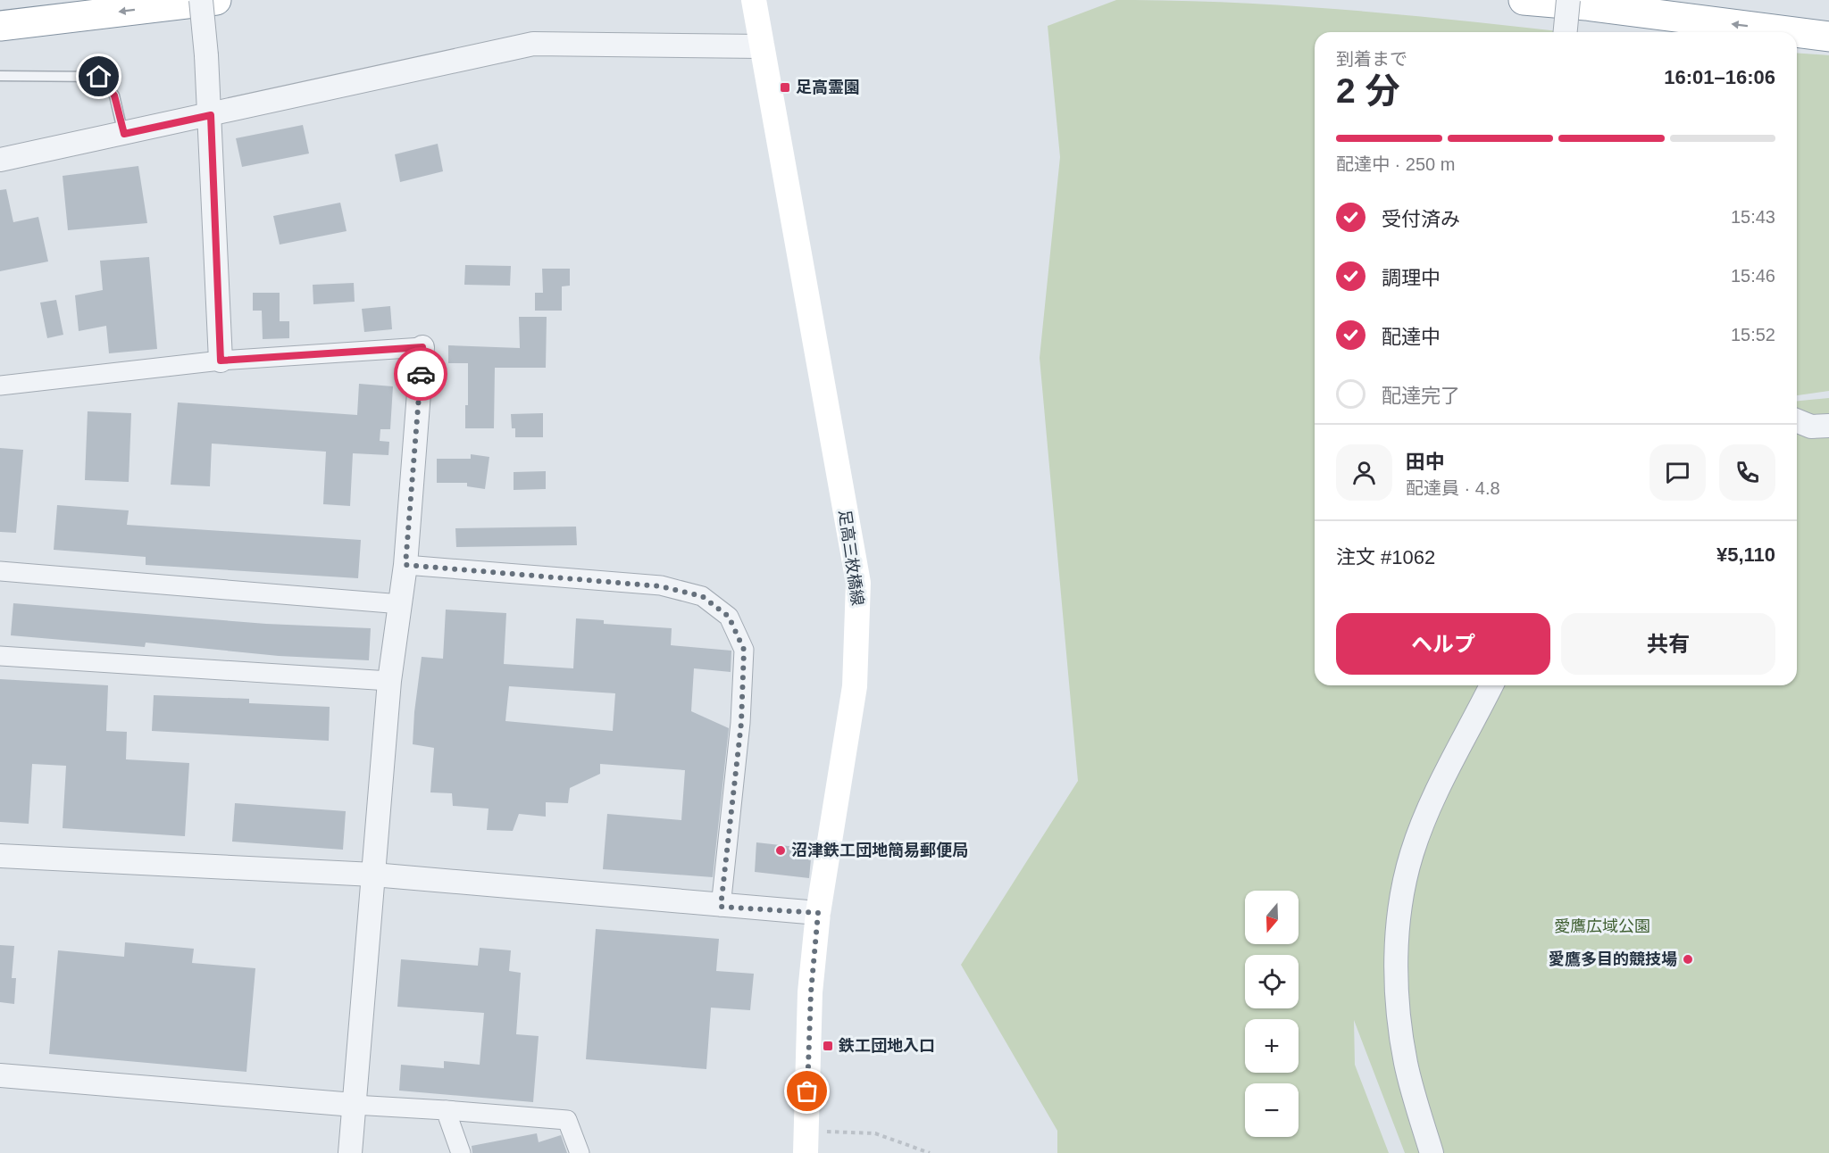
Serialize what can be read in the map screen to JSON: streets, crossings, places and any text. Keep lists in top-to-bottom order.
{
  "streets": {
    "main road": ["足高三枚橋線"]
  },
  "parks": ["愛鷹広域公園"],
  "places": {
    "transit": ["足高霊園", "鉄工団地入口"],
    "other": ["沼津鉄工団地簡易郵便局", "愛鷹多目的競技場"]
  },
  "north": "bottom",
  "page": {
    "heading": ["2 分", "到着まで", "16:01–16:06"],
    "panel": [
      "田中",
      "配達員 · 4.8",
      "注文 #1062",
      "¥5,110"
    ],
    "bar": "配達中 · 250 m",
    "list": [
      ["受付済み", "15:43"],
      ["調理中", "15:46"],
      ["配達中", "15:52"],
      "配達完了"
    ],
    "buttons": ["ヘルプ", "共有"],
    "map_buttons": ["+", "−"]
  }
}
